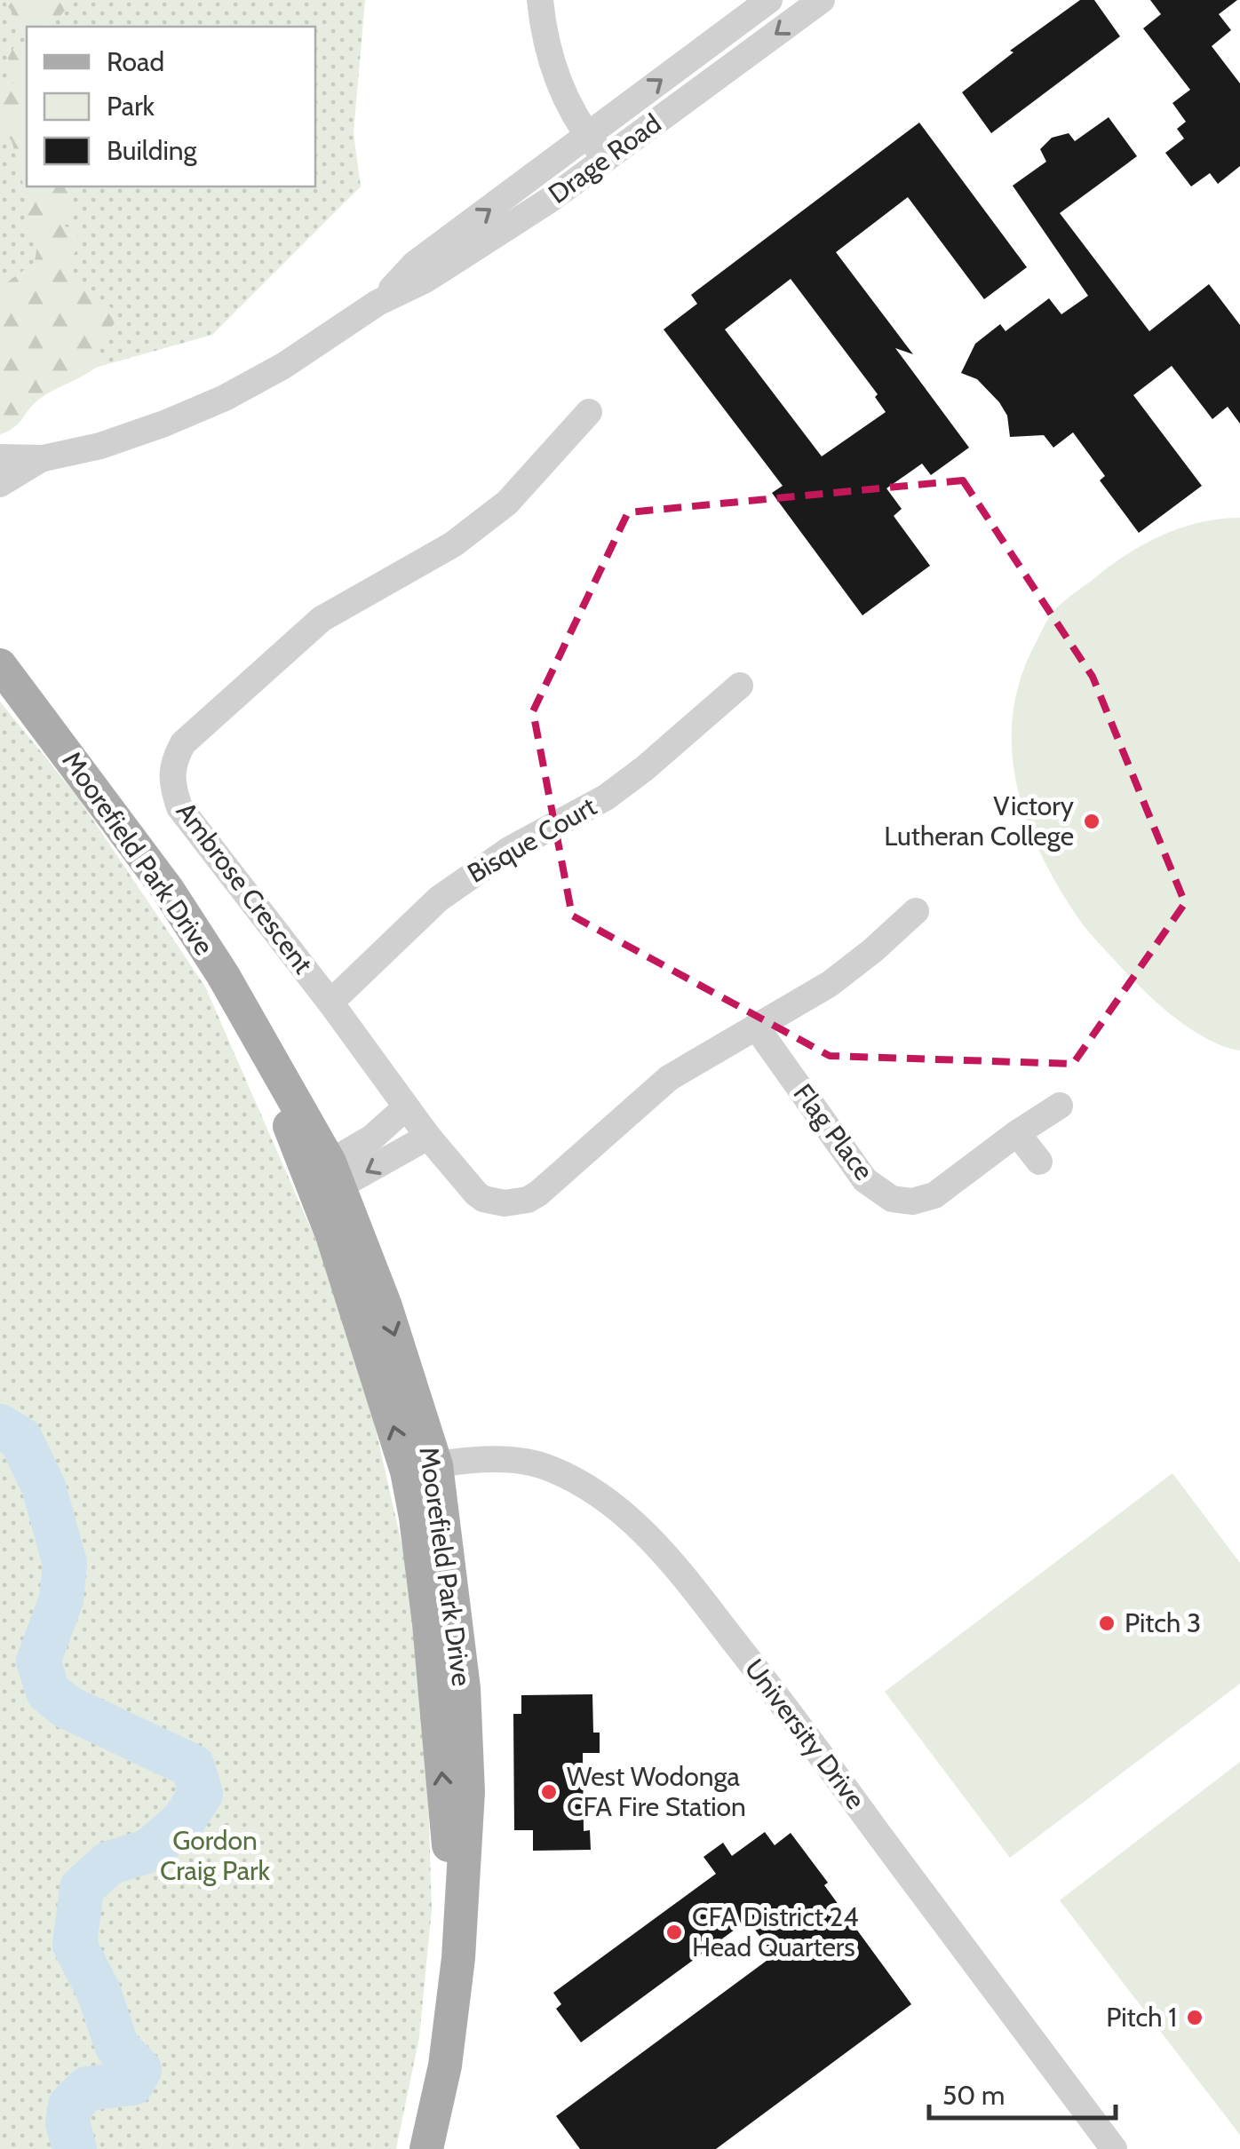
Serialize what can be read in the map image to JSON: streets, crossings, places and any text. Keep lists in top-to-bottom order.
{
  "streets": {
    "main road": ["Moorefield Park Drive"],
    "street": [
      "Drage Road",
      "Bisque Court",
      "Ambrose Crescent",
      "Flag Place",
      "University Drive"
    ]
  },
  "crossings": [
    ["Bisque Court", "Ambrose Crescent"],
    ["Moorefield Park Drive", "University Drive"],
    ["Ambrose Crescent", "Flag Place"]
  ],
  "parks": ["Gordon Craig Park"],
  "places": [
    "Victory Lutheran College",
    "Pitch 3",
    "West Wodonga CFA Fire Station",
    "CFA District 24 Head Quarters",
    "Pitch 1"
  ],
  "legend": ["Road", "Park", "Building"],
  "scale_bar": "50 m"
}
